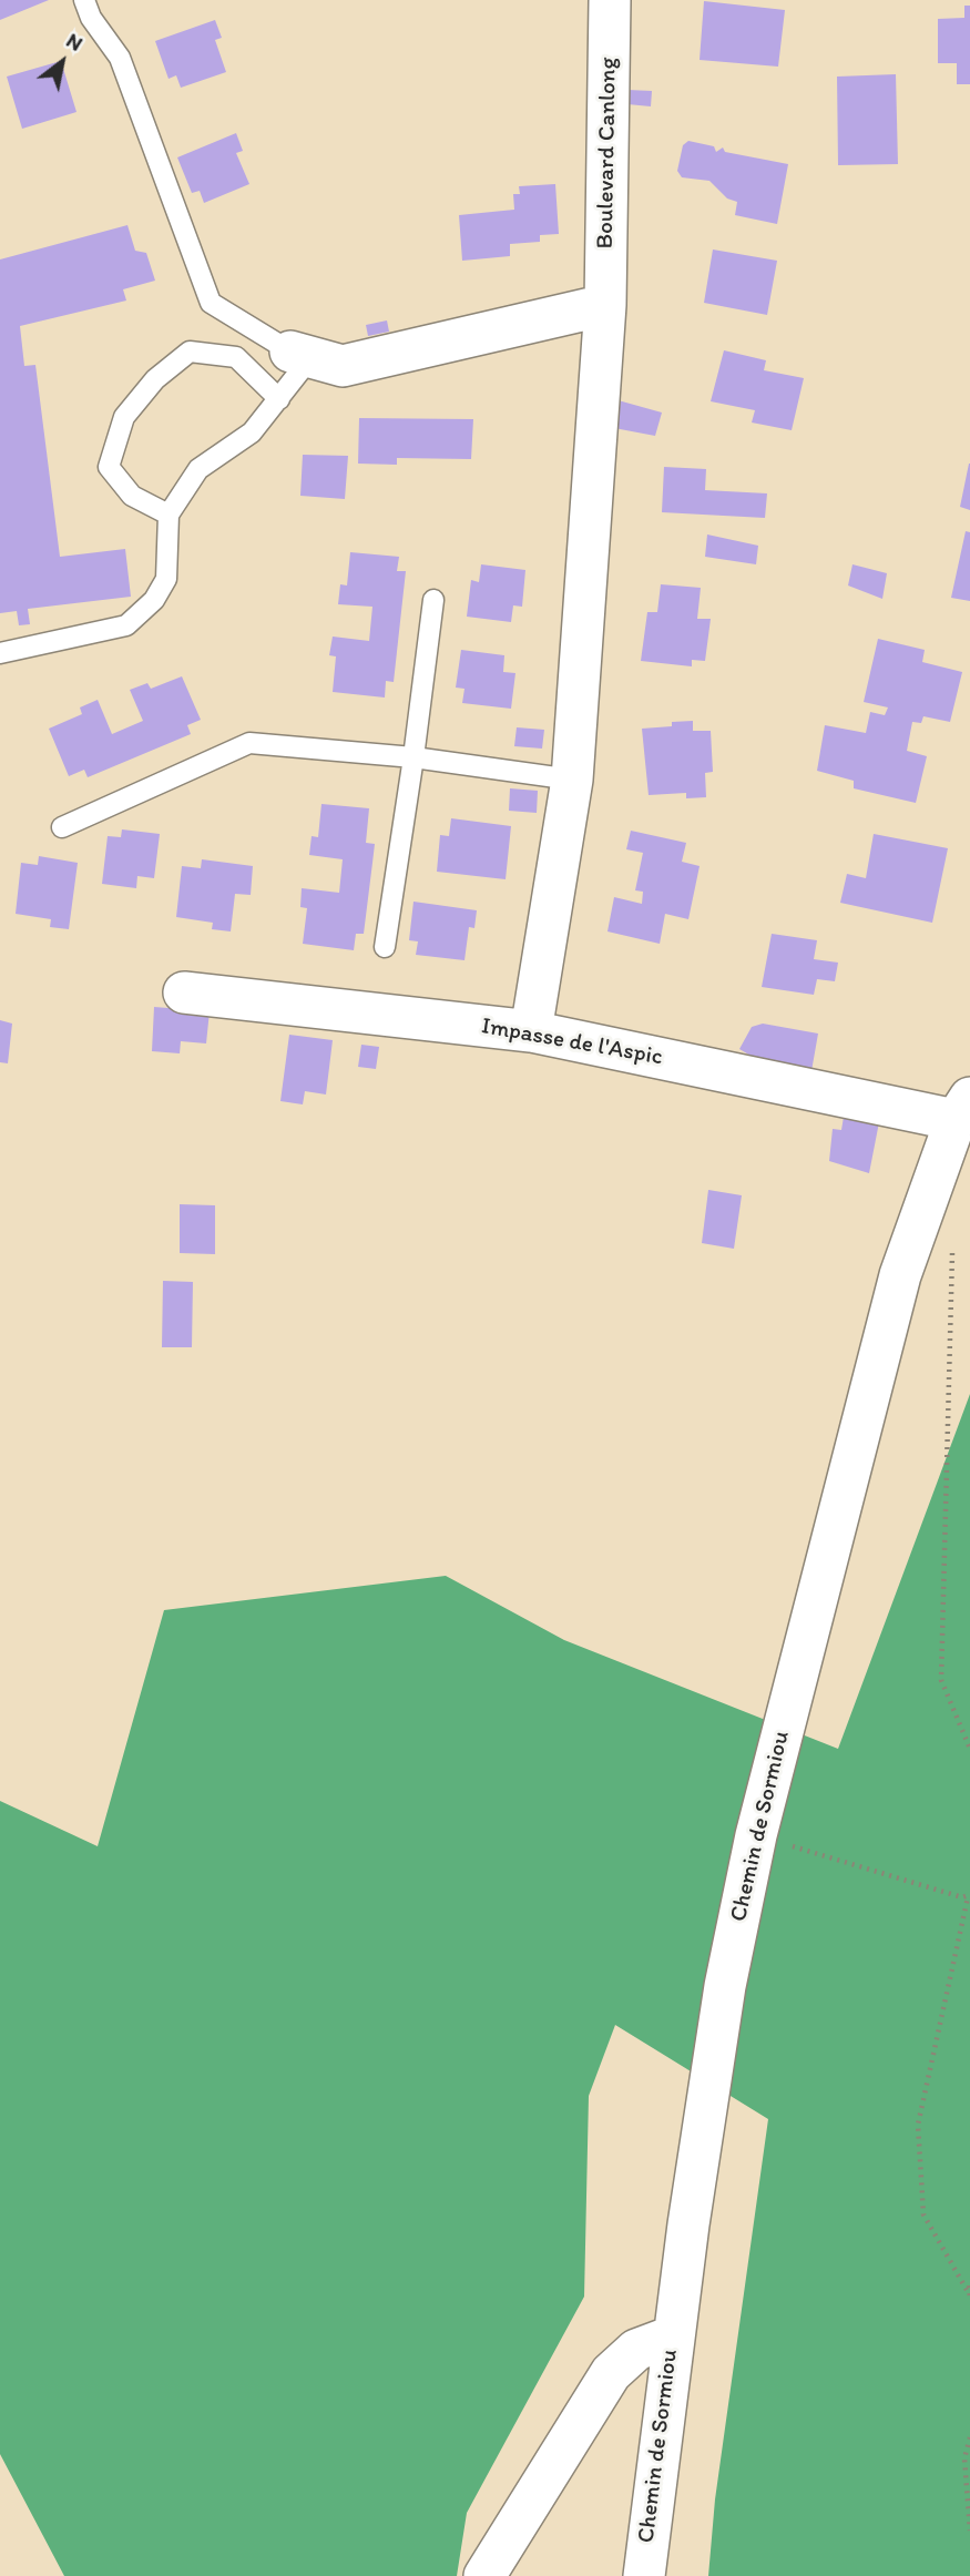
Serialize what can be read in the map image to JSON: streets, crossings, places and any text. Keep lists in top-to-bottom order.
{
  "streets": {
    "street": ["Boulevard Canlong", "Impasse de l'Aspic", "Chemin de Sormiou"]
  },
  "crossings": [
    ["Boulevard Canlong", "Impasse de l'Aspic"],
    ["Impasse de l'Aspic", "Chemin de Sormiou"]
  ],
  "north": "top right"
}
